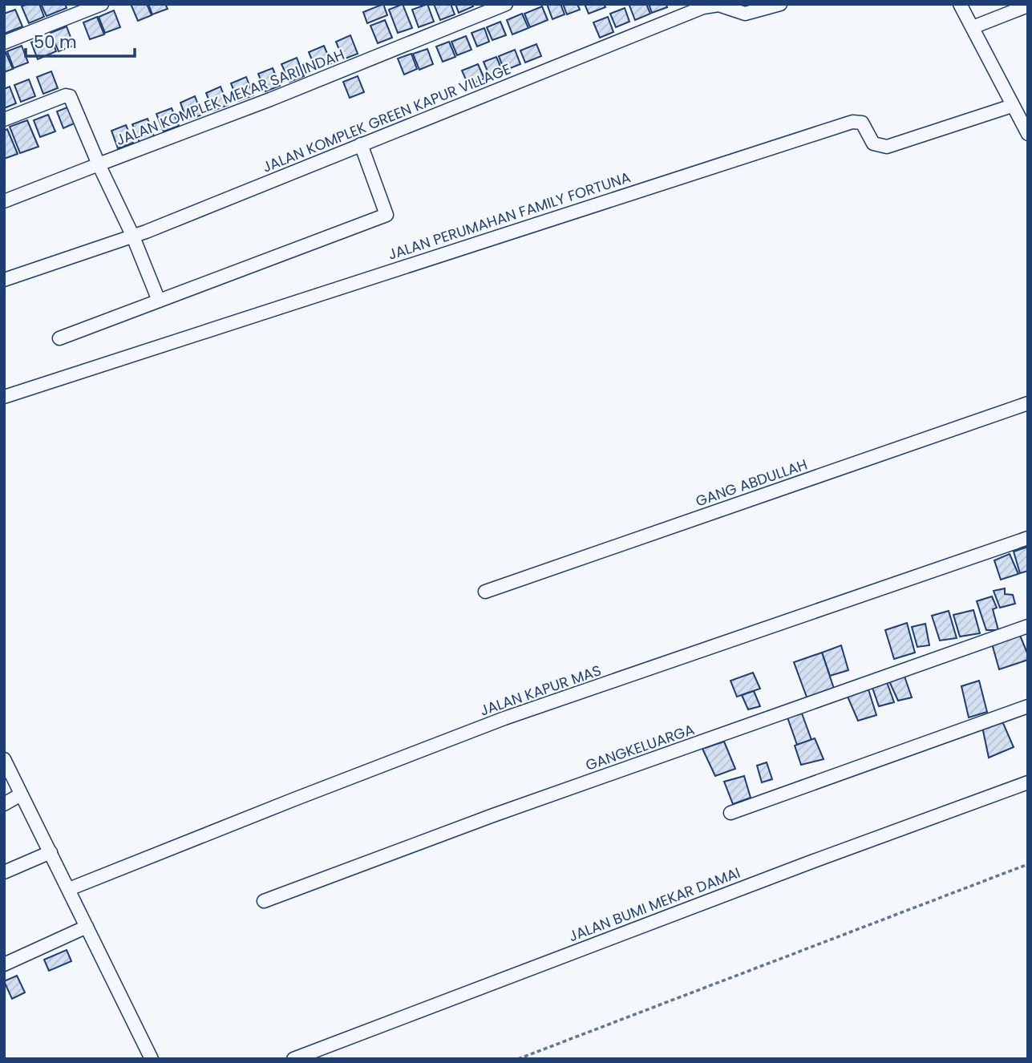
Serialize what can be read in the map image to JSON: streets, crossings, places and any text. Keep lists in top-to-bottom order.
{
  "streets": {
    "street": [
      "JALAN KOMPLEK MEKAR SARI INDAH",
      "JALAN KOMPLEK GREEN KAPUR VILLAGE",
      "JALAN PERUMAHAN FAMILY FORTUNA",
      "GANG ABDULLAH",
      "JALAN KAPUR MAS",
      "GANGKELUARGA",
      "JALAN BUMI MEKAR DAMAI"
    ]
  },
  "scale_bar": "50 m"
}
